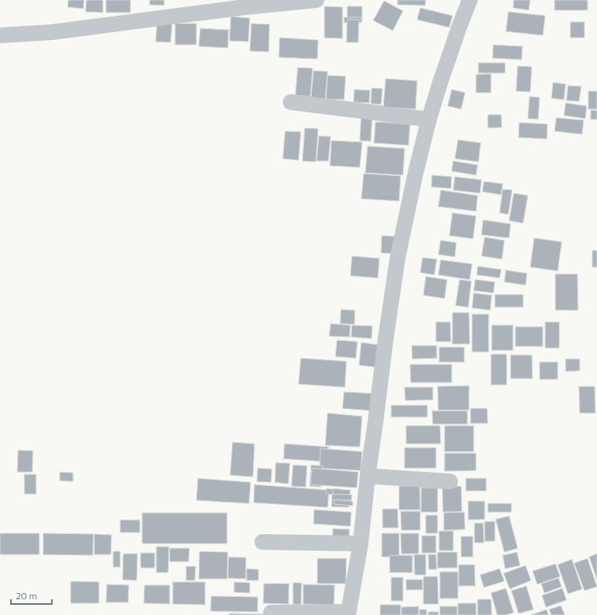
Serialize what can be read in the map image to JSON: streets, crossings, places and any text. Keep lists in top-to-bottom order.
{
  "scale_bar": "20 m"
}
